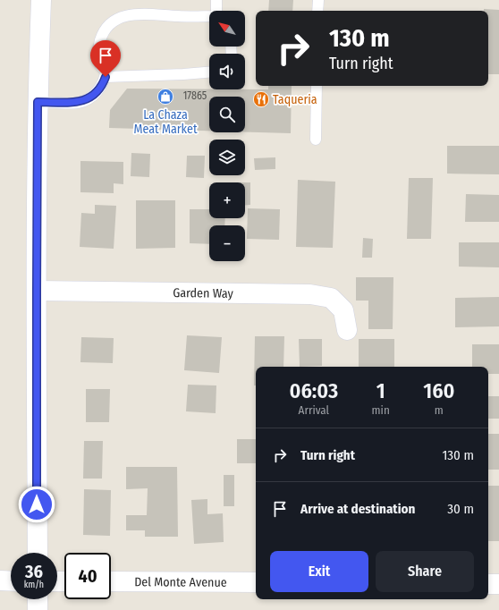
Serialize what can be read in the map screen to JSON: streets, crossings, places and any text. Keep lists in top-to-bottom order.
{
  "streets": {
    "street": ["Garden Way", "Del Monte Avenue"]
  },
  "places": {
    "shop": ["La Chaza Meat Market"],
    "restaurant": ["Taqueria"]
  },
  "house_numbers": ["17865"],
  "north": "top left",
  "page": {
    "map_buttons": ["+", "−"],
    "turn": ["130 m", "Turn right"],
    "eta": [
      "06:03",
      "Arrival",
      "1",
      "min",
      "160",
      "m"
    ],
    "list": [
      {
        "name": "Turn right",
        "value": "130 m"
      },
      {
        "name": "Arrive at destination",
        "value": "30 m"
      }
    ],
    "buttons": ["Exit", "Share"],
    "speed": "36 km/h",
    "limit": "40"
  }
}
